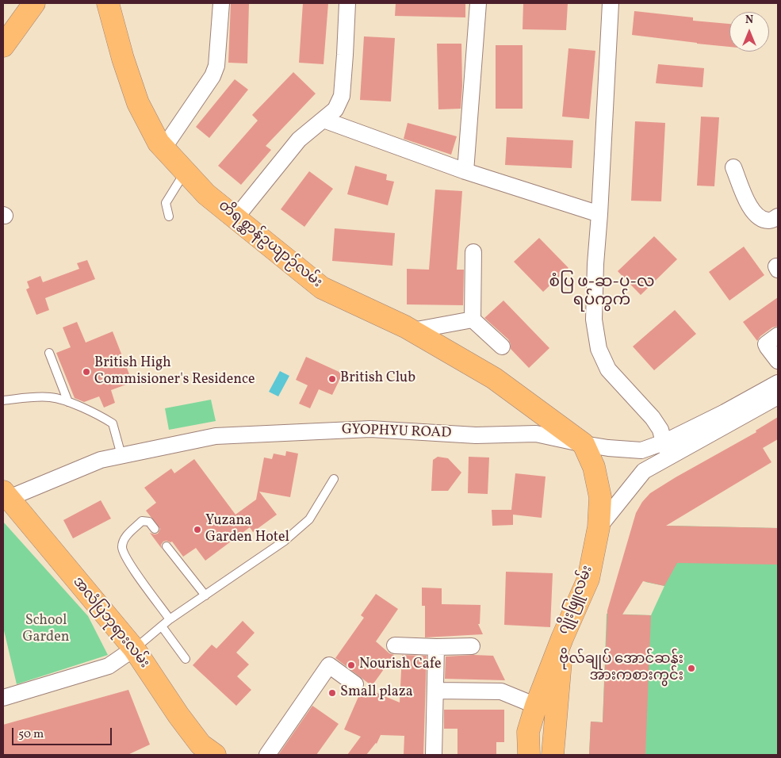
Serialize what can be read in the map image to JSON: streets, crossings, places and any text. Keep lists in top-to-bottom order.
{
  "streets": {
    "main road": ["တိရစ္ဆာန်ဥယျာဉ်လမ်း", "ဂျိုးဖြူလမ်း", "အလံပြဘုရားလမ်း"],
    "street": ["GYOPHYU ROAD"]
  },
  "crossings": [
    ["တိရစ္ဆာန်ဥယျာဉ်လမ်း", "GYOPHYU ROAD"],
    ["တိရစ္ဆာန်ဥယျာဉ်လမ်း", "ဂျိုးဖြူလမ်း"],
    ["GYOPHYU ROAD", "ဂျိုးဖြူလမ်း"],
    ["GYOPHYU ROAD", "အလံပြဘုရားလမ်း"]
  ],
  "districts": ["စံပြ ဖ-ဆ-ပ-လ ရပ်ကွက်"],
  "parks": ["School Garden"],
  "places": [
    "British High Commisioner's Residence",
    "British Club",
    "Yuzana Garden Hotel",
    "Nourish Cafe",
    "ဗိုလ်ချုပ် အောင်ဆန်း အားကစားကွင်း",
    "Small plaza"
  ],
  "scale_bar": "50 m",
  "north": "top"
}
